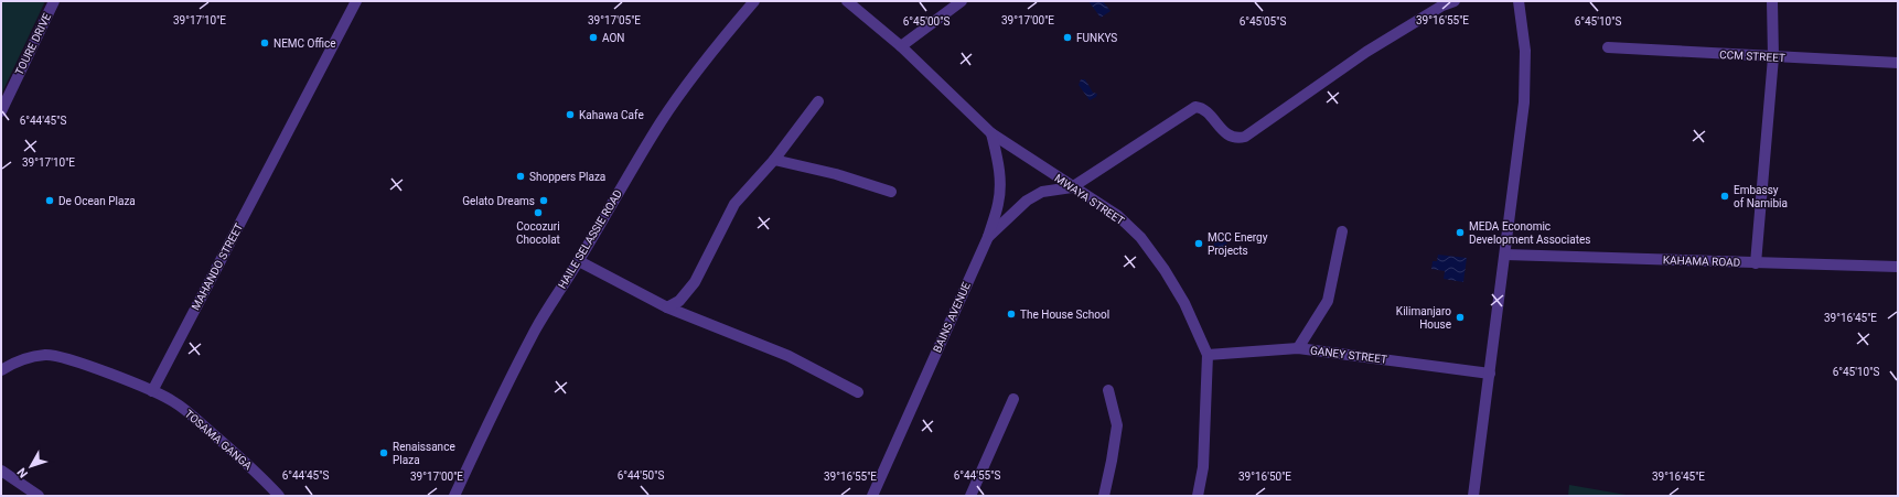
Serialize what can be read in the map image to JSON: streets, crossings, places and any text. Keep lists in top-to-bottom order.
{
  "streets": {
    "street": [
      "TOURE DRIVE",
      "CCM STREET",
      "MWAYA STREET",
      "HAILE SELASSIE ROAD",
      "KAHAMA ROAD",
      "MAHANDO STREET",
      "BAINS AVENUE",
      "GANEY STREET",
      "TOSAMA GANGA"
    ]
  },
  "crossings": [
    ["MWAYA STREET", "BAINS AVENUE"],
    ["MWAYA STREET", "GANEY STREET"],
    ["MAHANDO STREET", "TOSAMA GANGA"]
  ],
  "places": [
    "AON",
    "FUNKYS",
    "NEMC Office",
    "Kahawa Cafe",
    "Shoppers Plaza",
    "Embassy of Namibia",
    "De Ocean Plaza",
    "Gelato Dreams",
    "Cocozuri Chocolat",
    "MEDA Economic Development Associates",
    "MCC Energy Projects",
    "The House School",
    "Kilimanjaro House",
    "Renaissance Plaza"
  ],
  "north": "bottom left",
  "coordinates": [
    "39°17'10\"E",
    "39°17'05\"E",
    "39°17'00\"E",
    "39°16'55\"E",
    "6°45'05\"S",
    "6°45'10\"S",
    "6°45'00\"S",
    "6°44'45\"S",
    "39°16'45\"E",
    "6°44'50\"S",
    "6°44'55\"S",
    "39°16'50\"E"
  ]
}
